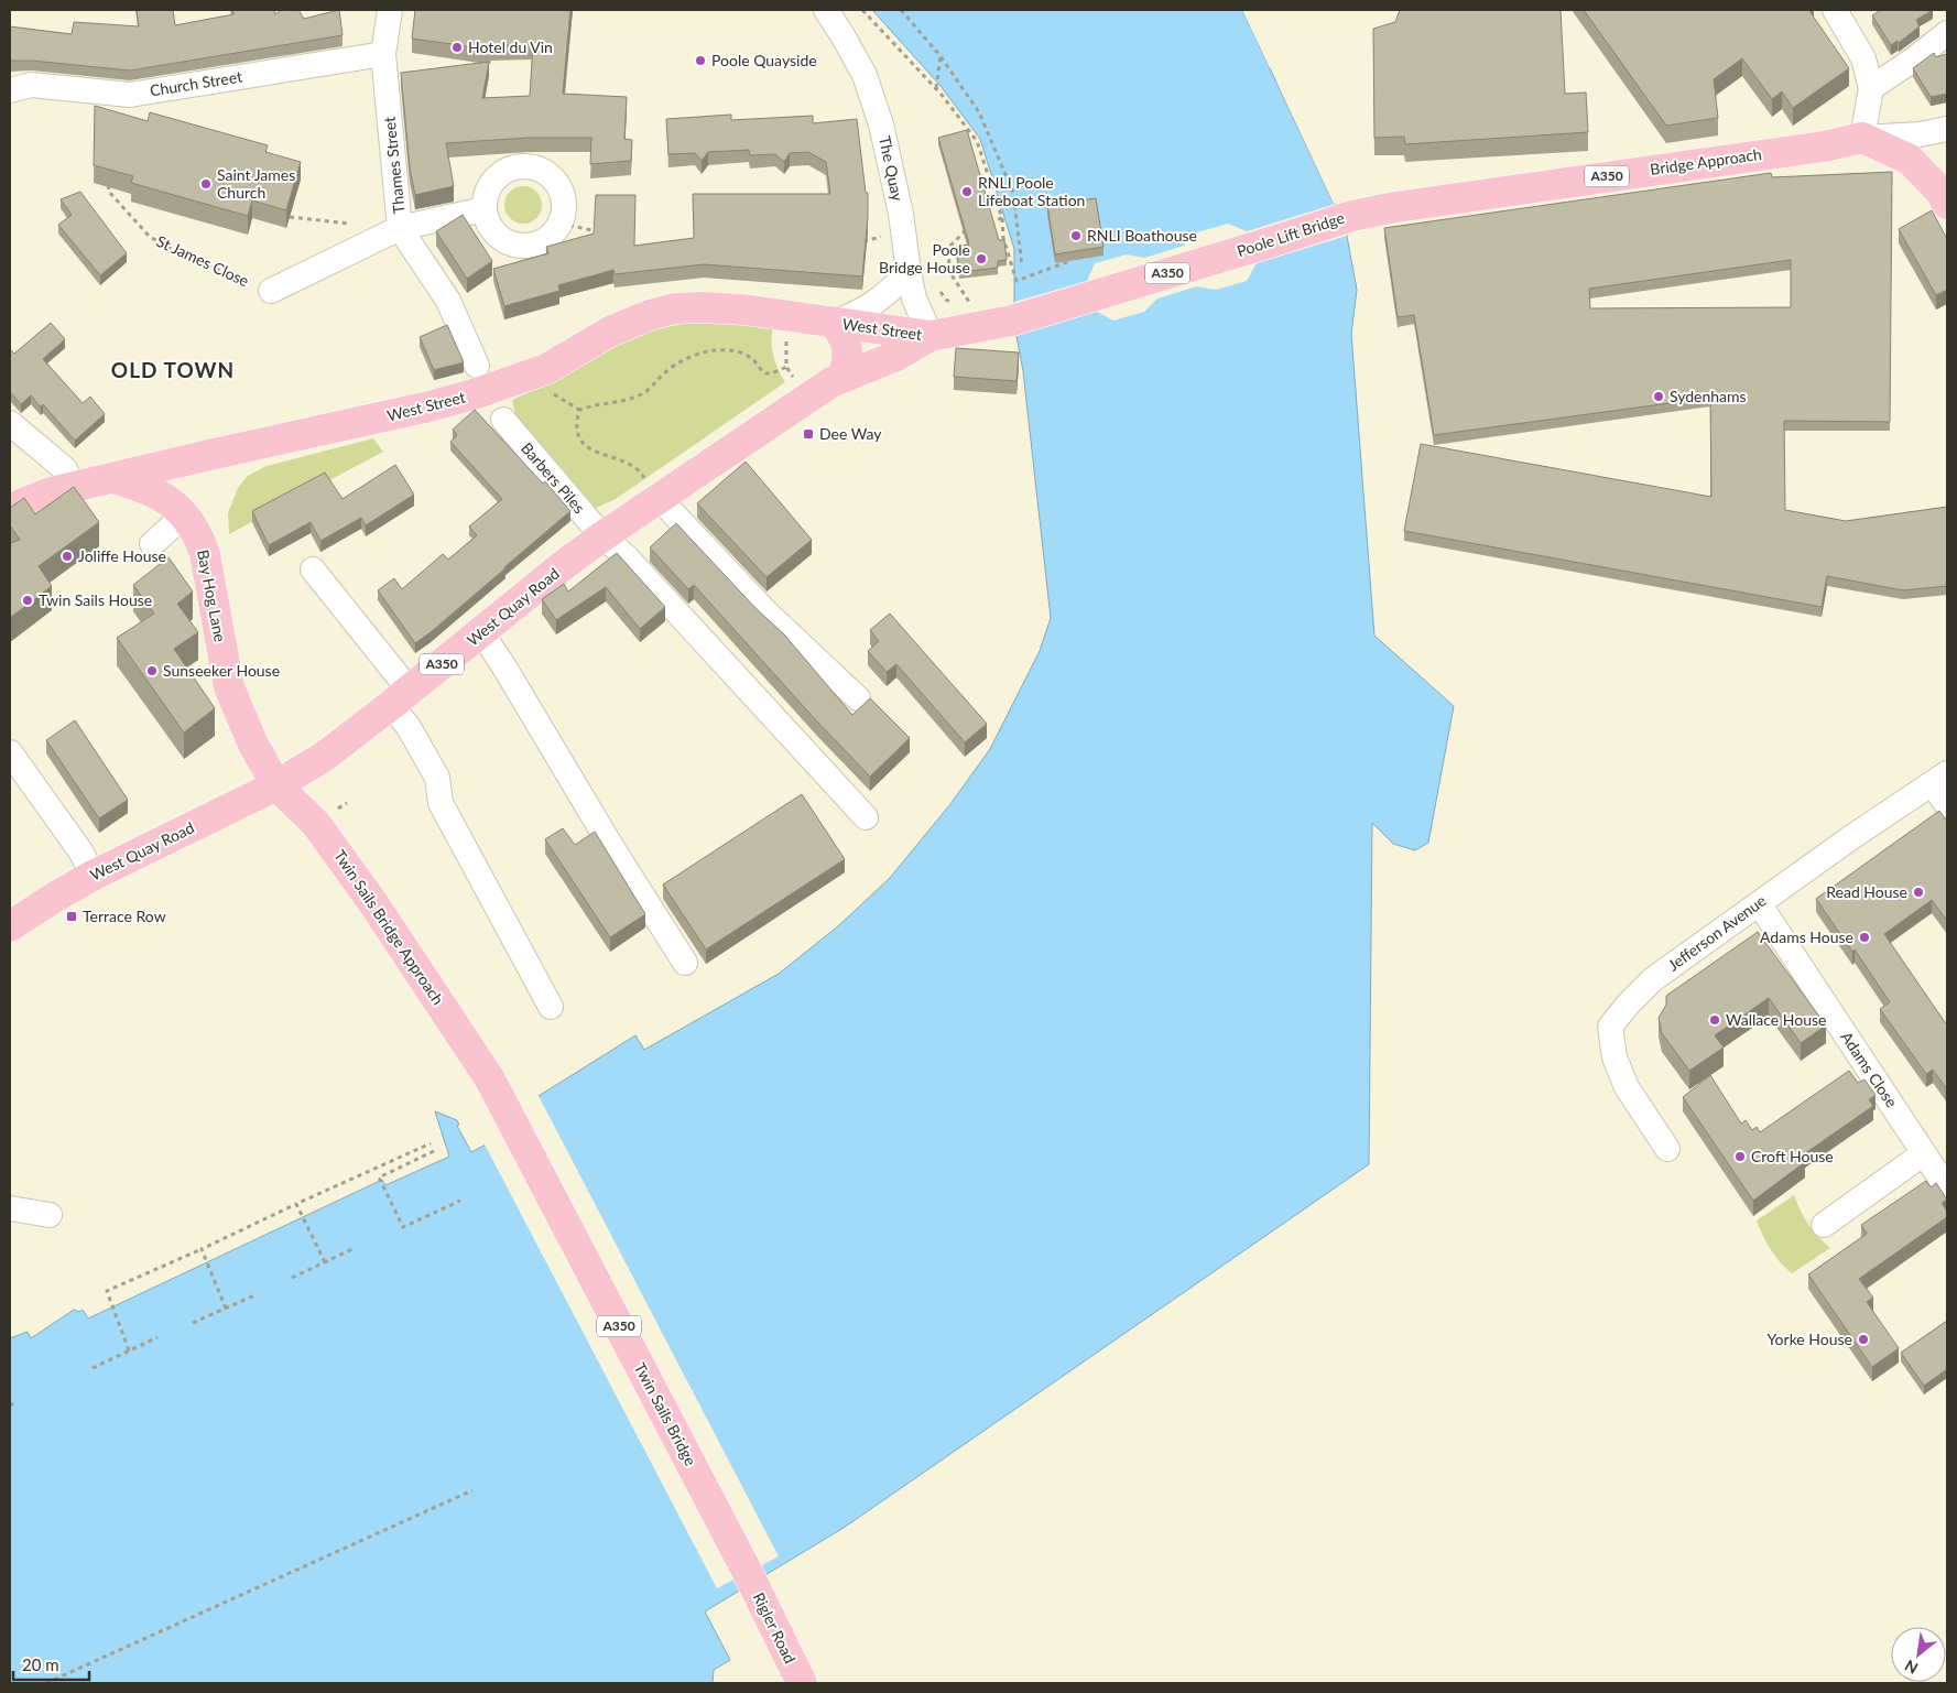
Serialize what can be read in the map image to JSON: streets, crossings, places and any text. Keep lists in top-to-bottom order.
{
  "streets": {
    "highway": [
      "Bridge Approach",
      "A350",
      "Poole Lift Bridge",
      "West Street",
      "Bay Hog Lane",
      "West Quay Road",
      "Twin Sails Bridge Approach",
      "Twin Sails Bridge",
      "Rigler Road"
    ],
    "street": [
      "Church Street",
      "Thames Street",
      "The Quay",
      "Barbers Piles",
      "Jefferson Avenue",
      "Adams Close"
    ],
    "path": ["St James Close"]
  },
  "crossings": [
    ["Church Street", "Thames Street"],
    ["Bridge Approach", "Poole Lift Bridge"],
    ["The Quay", "Poole Lift Bridge"],
    ["The Quay", "West Street"],
    ["The Quay", "West Quay Road"],
    ["Poole Lift Bridge", "West Street"],
    ["Poole Lift Bridge", "West Quay Road"],
    ["West Street", "Bay Hog Lane"],
    ["West Street", "West Quay Road"],
    ["Barbers Piles", "West Quay Road"],
    ["Bay Hog Lane", "West Quay Road"],
    ["Bay Hog Lane", "Twin Sails Bridge Approach"],
    ["West Quay Road", "Twin Sails Bridge Approach"],
    ["Twin Sails Bridge Approach", "Twin Sails Bridge"],
    ["Jefferson Avenue", "Adams Close"],
    ["Twin Sails Bridge", "Rigler Road"]
  ],
  "districts": ["OLD TOWN"],
  "places": {
    "other": [
      "Hotel du Vin",
      "Poole Quayside",
      "Saint James Church",
      "RNLI Poole Lifeboat Station",
      "RNLI Boathouse",
      "Poole Bridge House",
      "Sydenhams",
      "Joliffe House",
      "Twin Sails House",
      "Sunseeker House",
      "Read House",
      "Adams House",
      "Wallace House",
      "Croft House",
      "Yorke House"
    ],
    "transit": ["Dee Way", "Terrace Row"]
  },
  "scale_bar": "20 m",
  "north": "bottom left"
}
